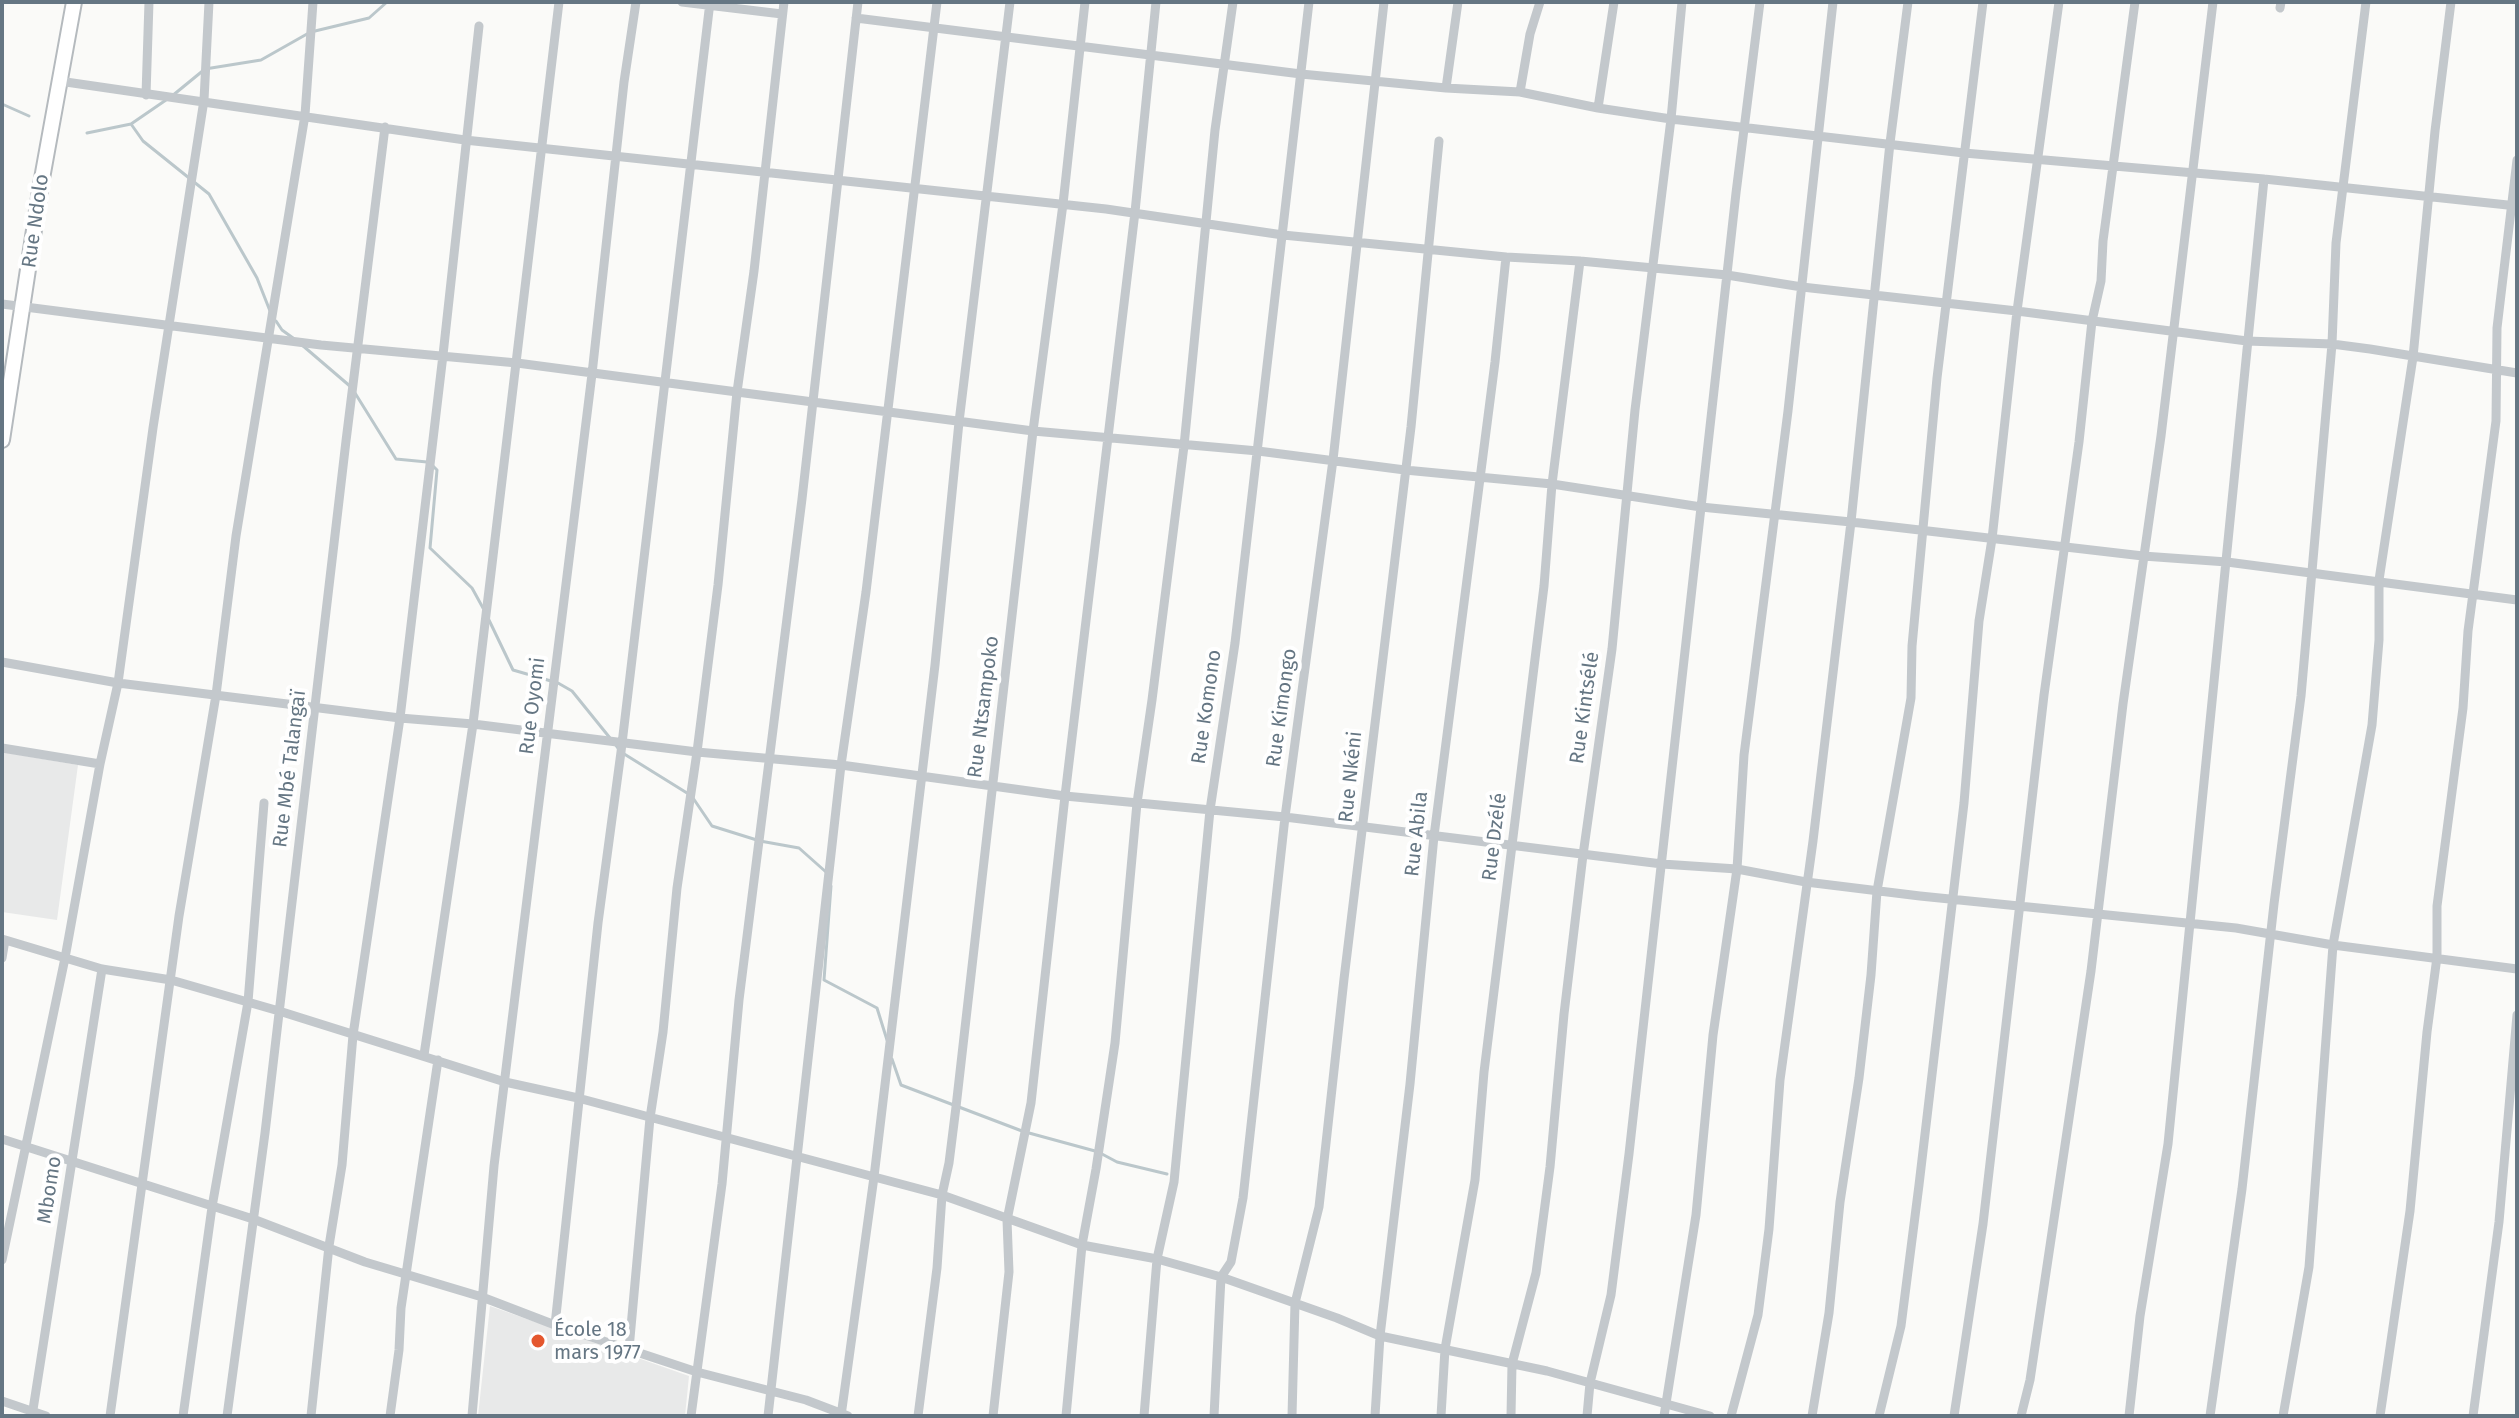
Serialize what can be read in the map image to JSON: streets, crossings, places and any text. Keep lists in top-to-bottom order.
{
  "streets": {
    "main road": ["Rue Ndolo"],
    "street": [
      "Rue Oyomi",
      "Rue Ntsampoko",
      "Rue Komono",
      "Rue Kimongo",
      "Rue Kintsélé",
      "Rue Mbé Talangaï",
      "Rue Nkéni",
      "Rue Abila",
      "Rue Dzélé",
      "Mbomo"
    ]
  },
  "places": ["École 18 mars 1977"]
}
